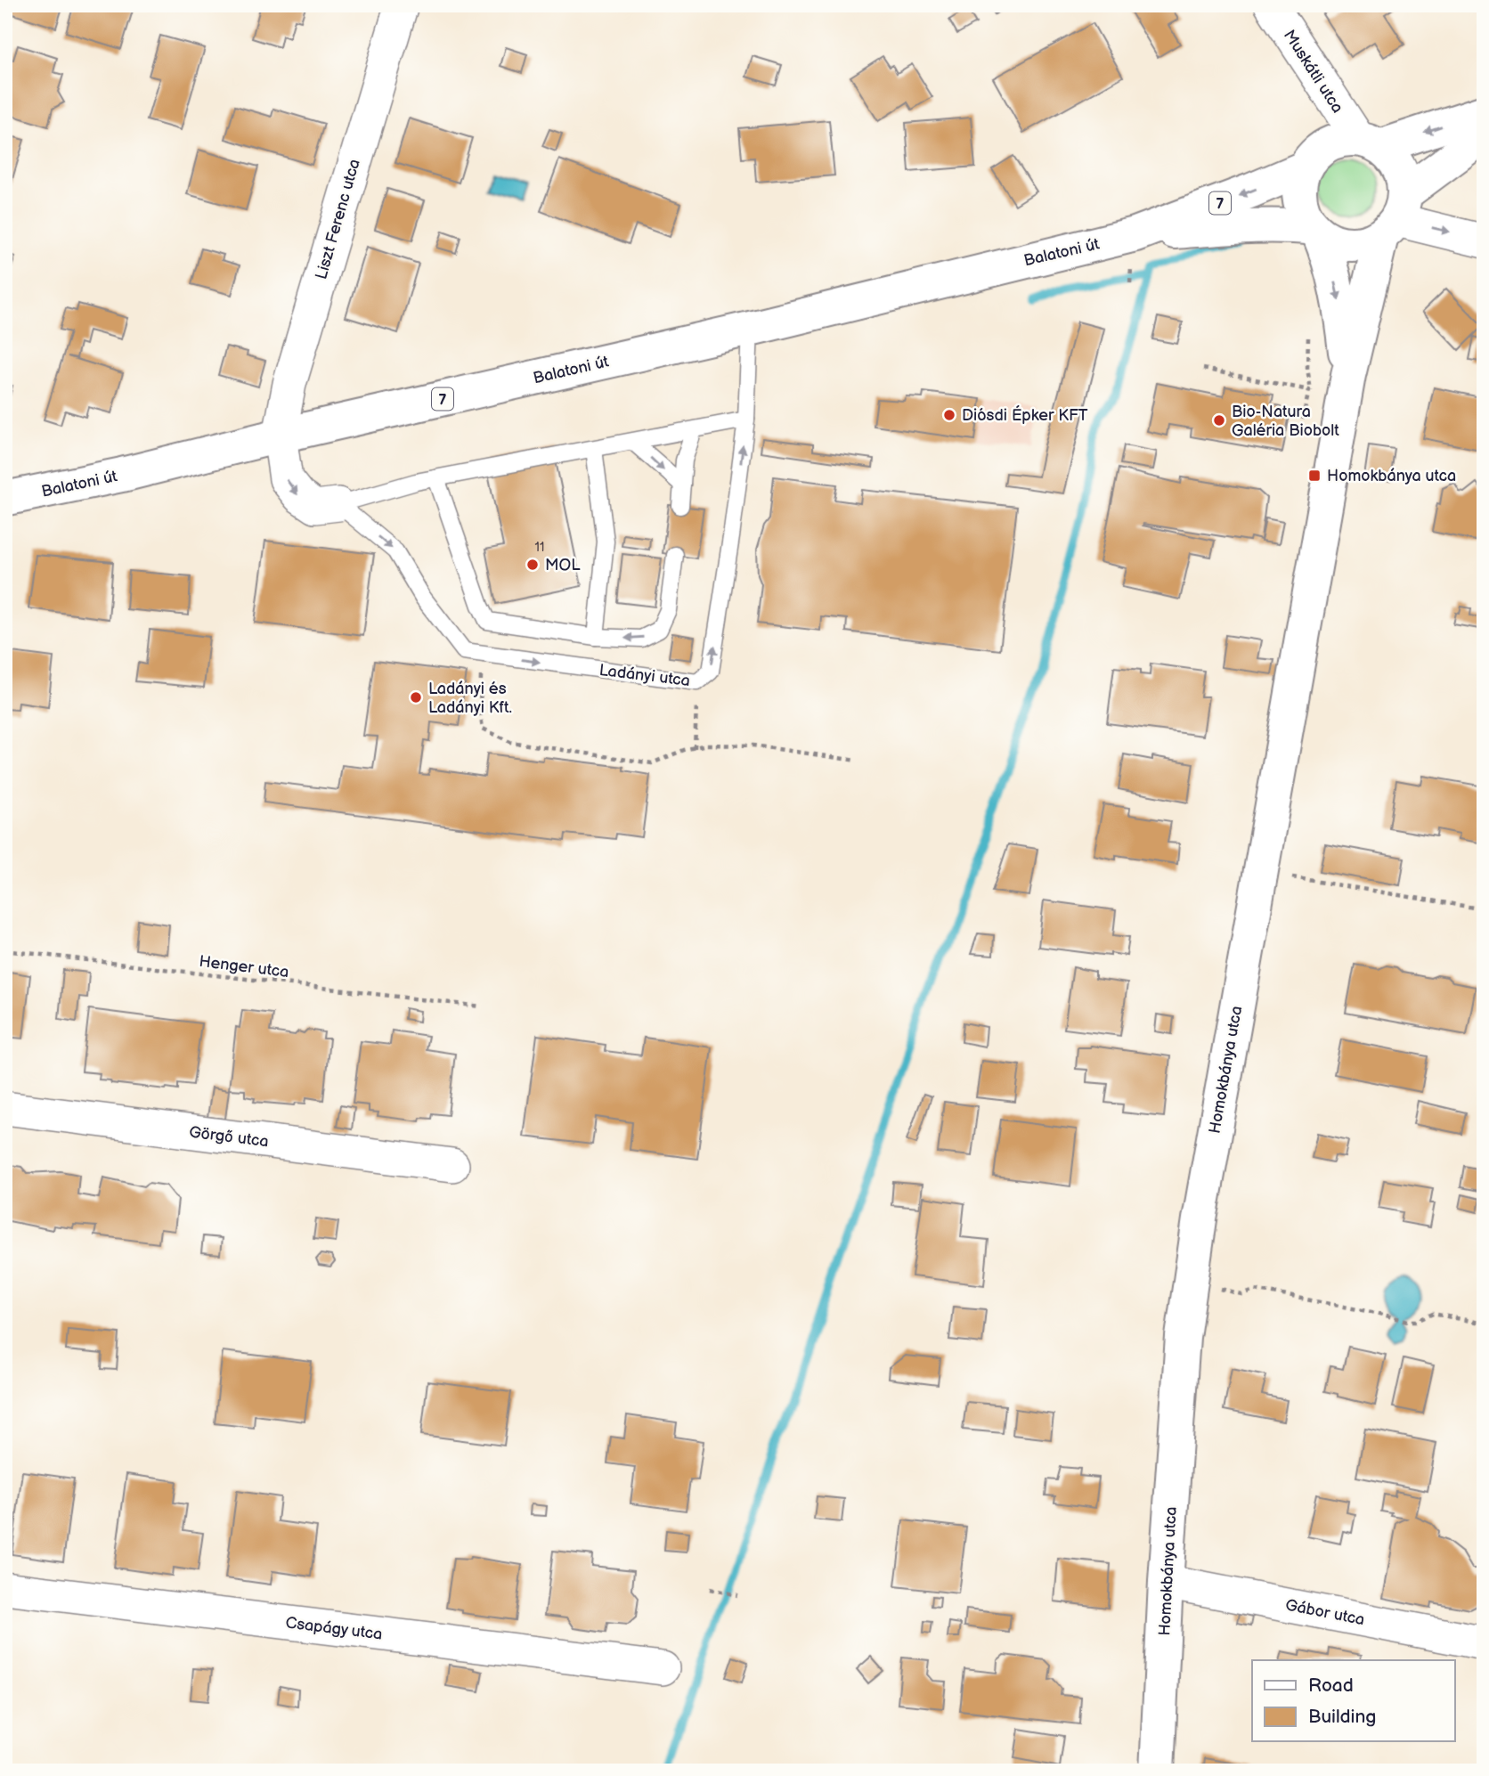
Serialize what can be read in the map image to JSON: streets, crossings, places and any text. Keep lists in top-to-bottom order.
{
  "streets": {
    "main road": ["7", "Balatoni út", "Homokbánya utca"],
    "street": [
      "Muskátli utca",
      "Liszt Ferenc utca",
      "Görgő utca",
      "Gábor utca",
      "Csapágy utca"
    ],
    "lane": ["Ladányi utca"],
    "path": ["Henger utca"]
  },
  "crossings": [
    ["Muskátli utca", "7"],
    ["Muskátli utca", "Balatoni út"],
    ["Muskátli utca", "Homokbánya utca"],
    ["7", "Balatoni út"],
    ["7", "Homokbánya utca"],
    ["Liszt Ferenc utca", "Balatoni út"],
    ["Liszt Ferenc utca", "Ladányi utca"],
    ["Balatoni út", "Ladányi utca"],
    ["Balatoni út", "Homokbánya utca"],
    ["Homokbánya utca", "Gábor utca"]
  ],
  "places": {
    "other": [
      "Diósdi Épker KFT",
      "Bio-Natura Galéria Biobolt",
      "MOL",
      "Ladányi és Ladányi Kft."
    ],
    "transit": ["Homokbánya utca"]
  },
  "house_numbers": ["11"],
  "legend": ["Road", "Building"]
}
